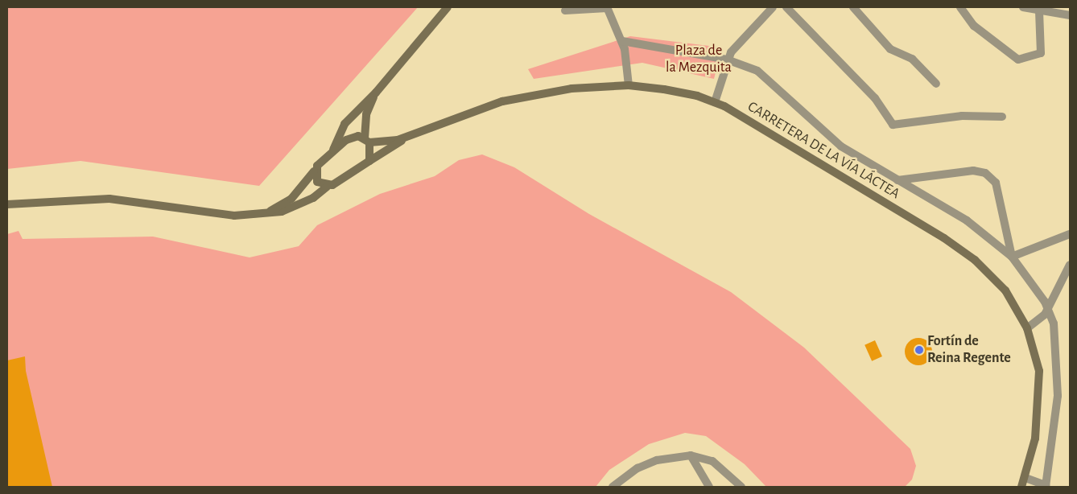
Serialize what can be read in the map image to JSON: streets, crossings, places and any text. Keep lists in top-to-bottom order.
{
  "streets": {
    "street": ["CARRETERA DE LA VÍA LÁCTEA"]
  },
  "parks": ["Plaza de la Mezquita"],
  "places": ["Fortín de Reina Regente"]
}
